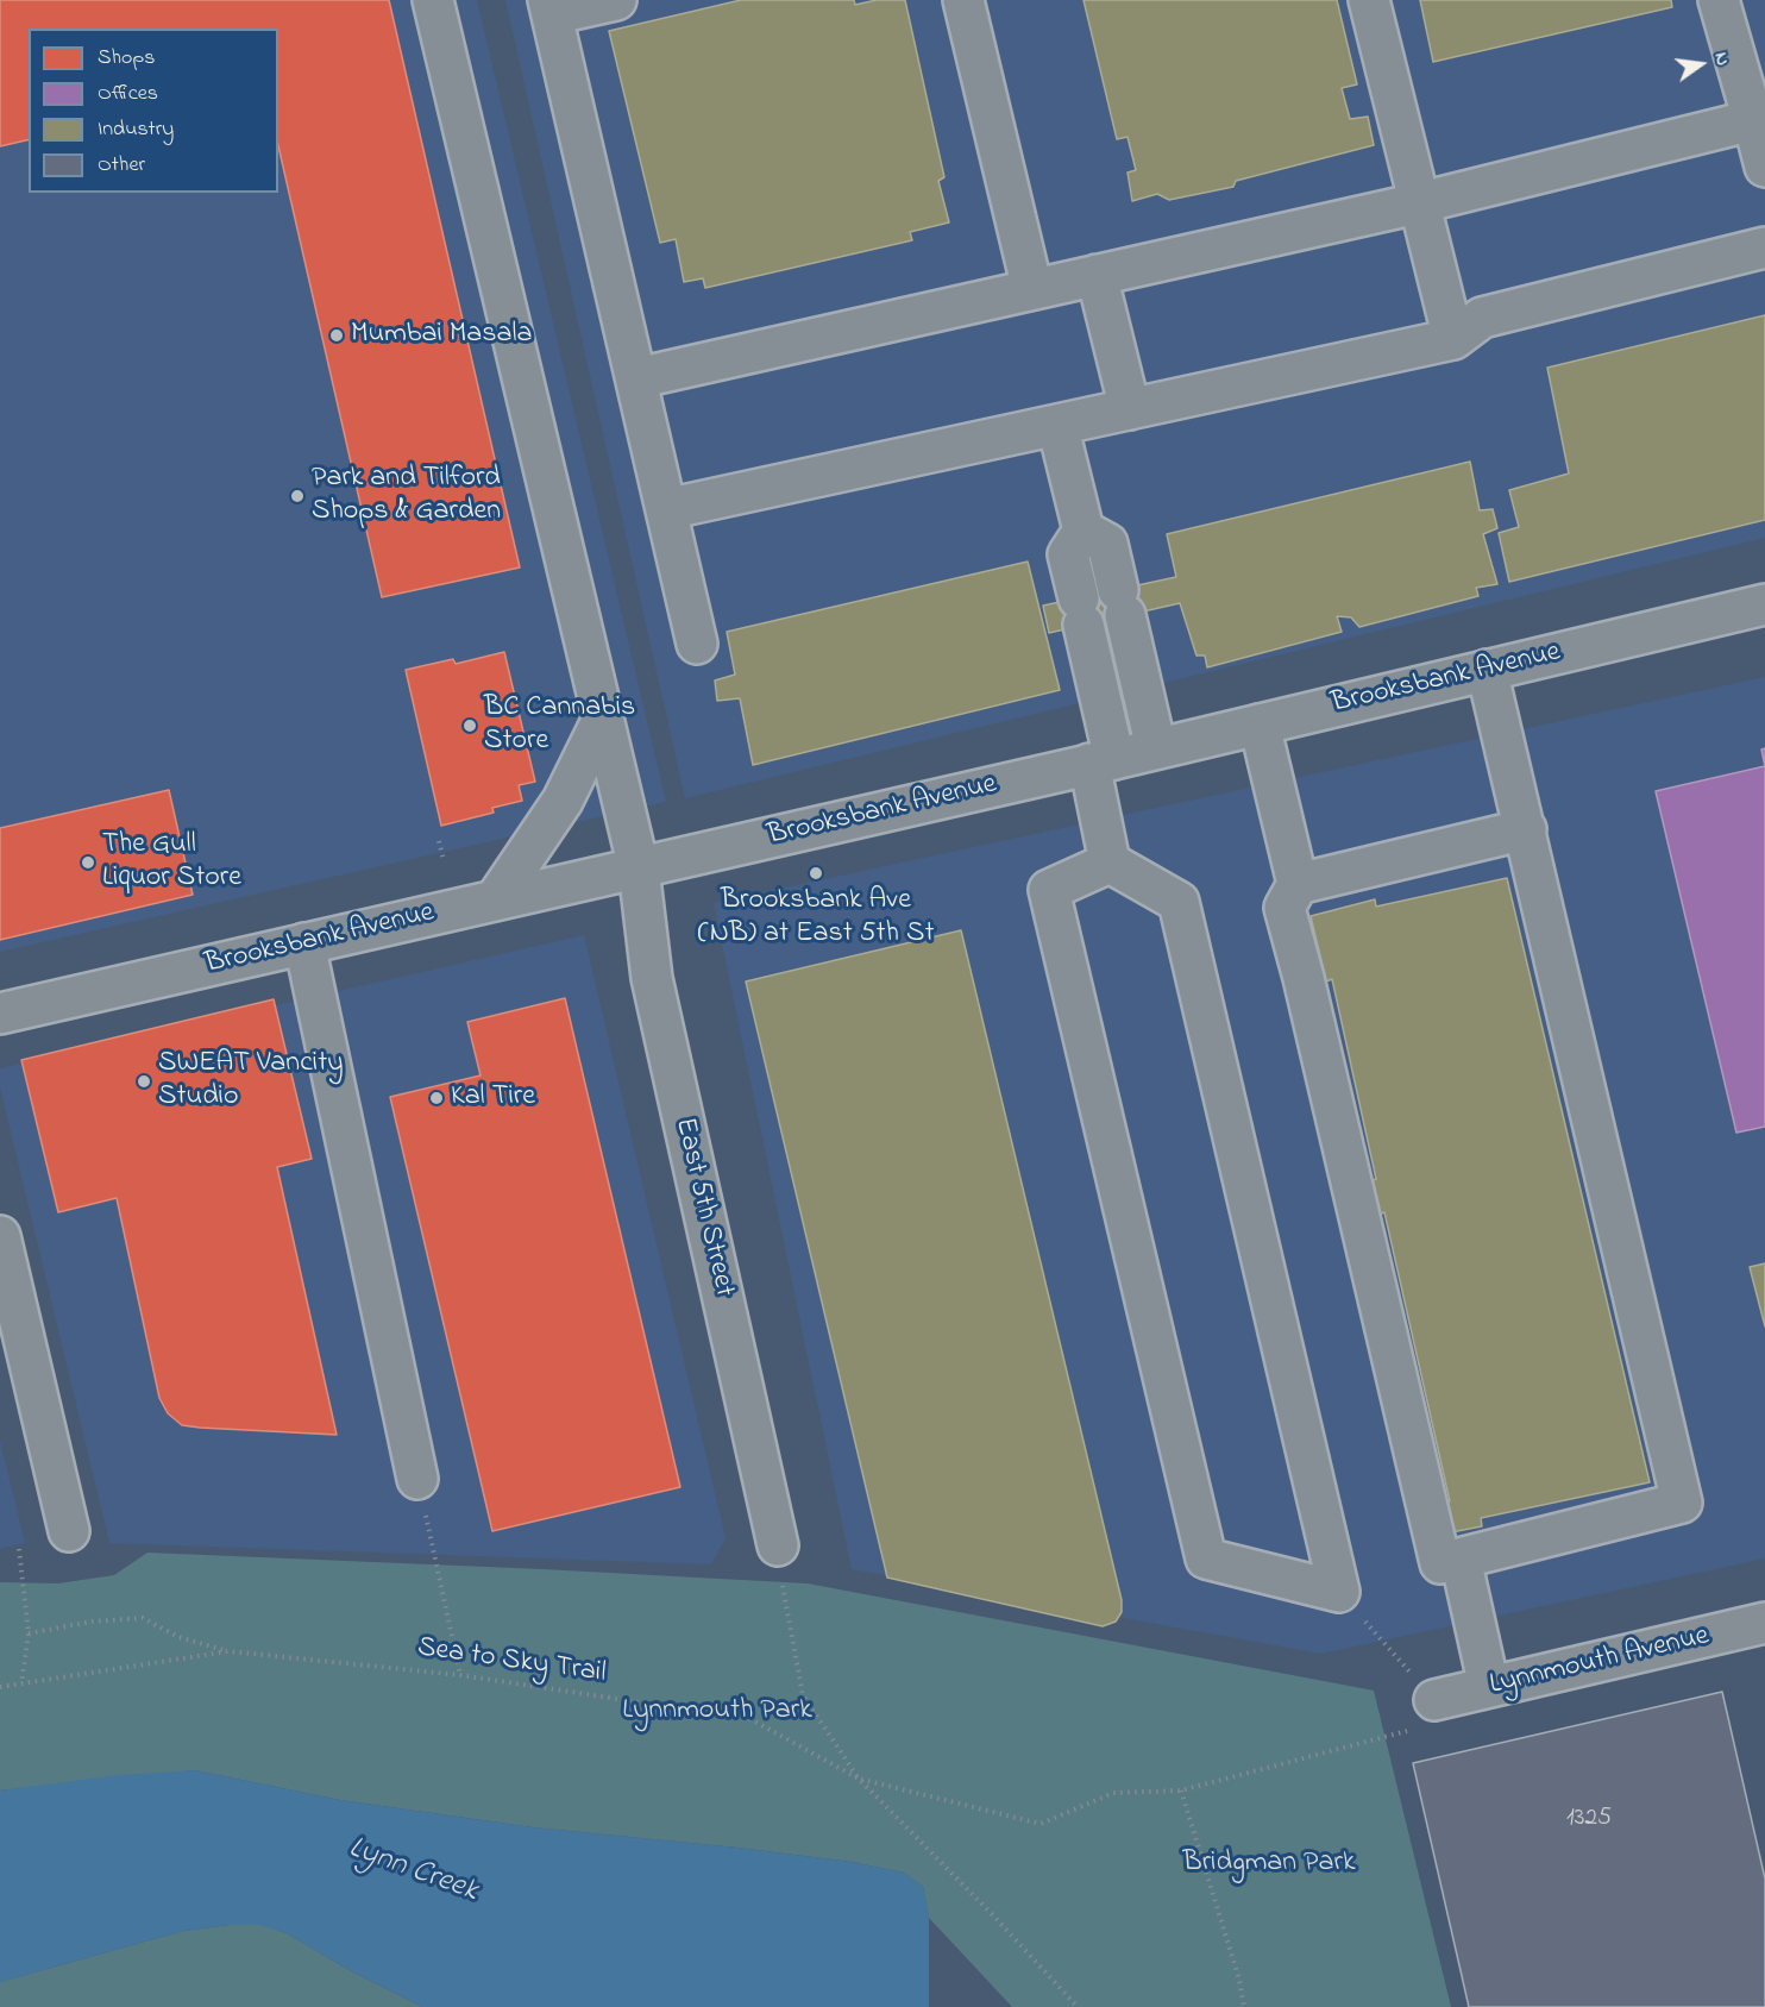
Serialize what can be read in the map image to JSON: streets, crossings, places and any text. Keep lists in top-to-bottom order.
{
  "streets": {
    "main road": ["Brooksbank Avenue", "East 5th Street", "Lynnmouth Avenue"],
    "path": ["Sea to Sky Trail"]
  },
  "crossings": [
    ["Brooksbank Avenue", "East 5th Street"]
  ],
  "water": ["Lynn Creek"],
  "parks": ["Lynnmouth Park", "Bridgman Park"],
  "places": [
    "Mumbai Masala",
    "Park and Tilford Shops & Garden",
    "BC Cannabis Store",
    "The Gull Liquor Store",
    "Brooksbank Ave (NB) at East 5th St",
    "SWEAT Vancity Studio",
    "Kal Tire"
  ],
  "house_numbers": ["1325"],
  "legend": [
    "Shops",
    "Offices",
    "Industry",
    "Other"
  ],
  "north": "right"
}
